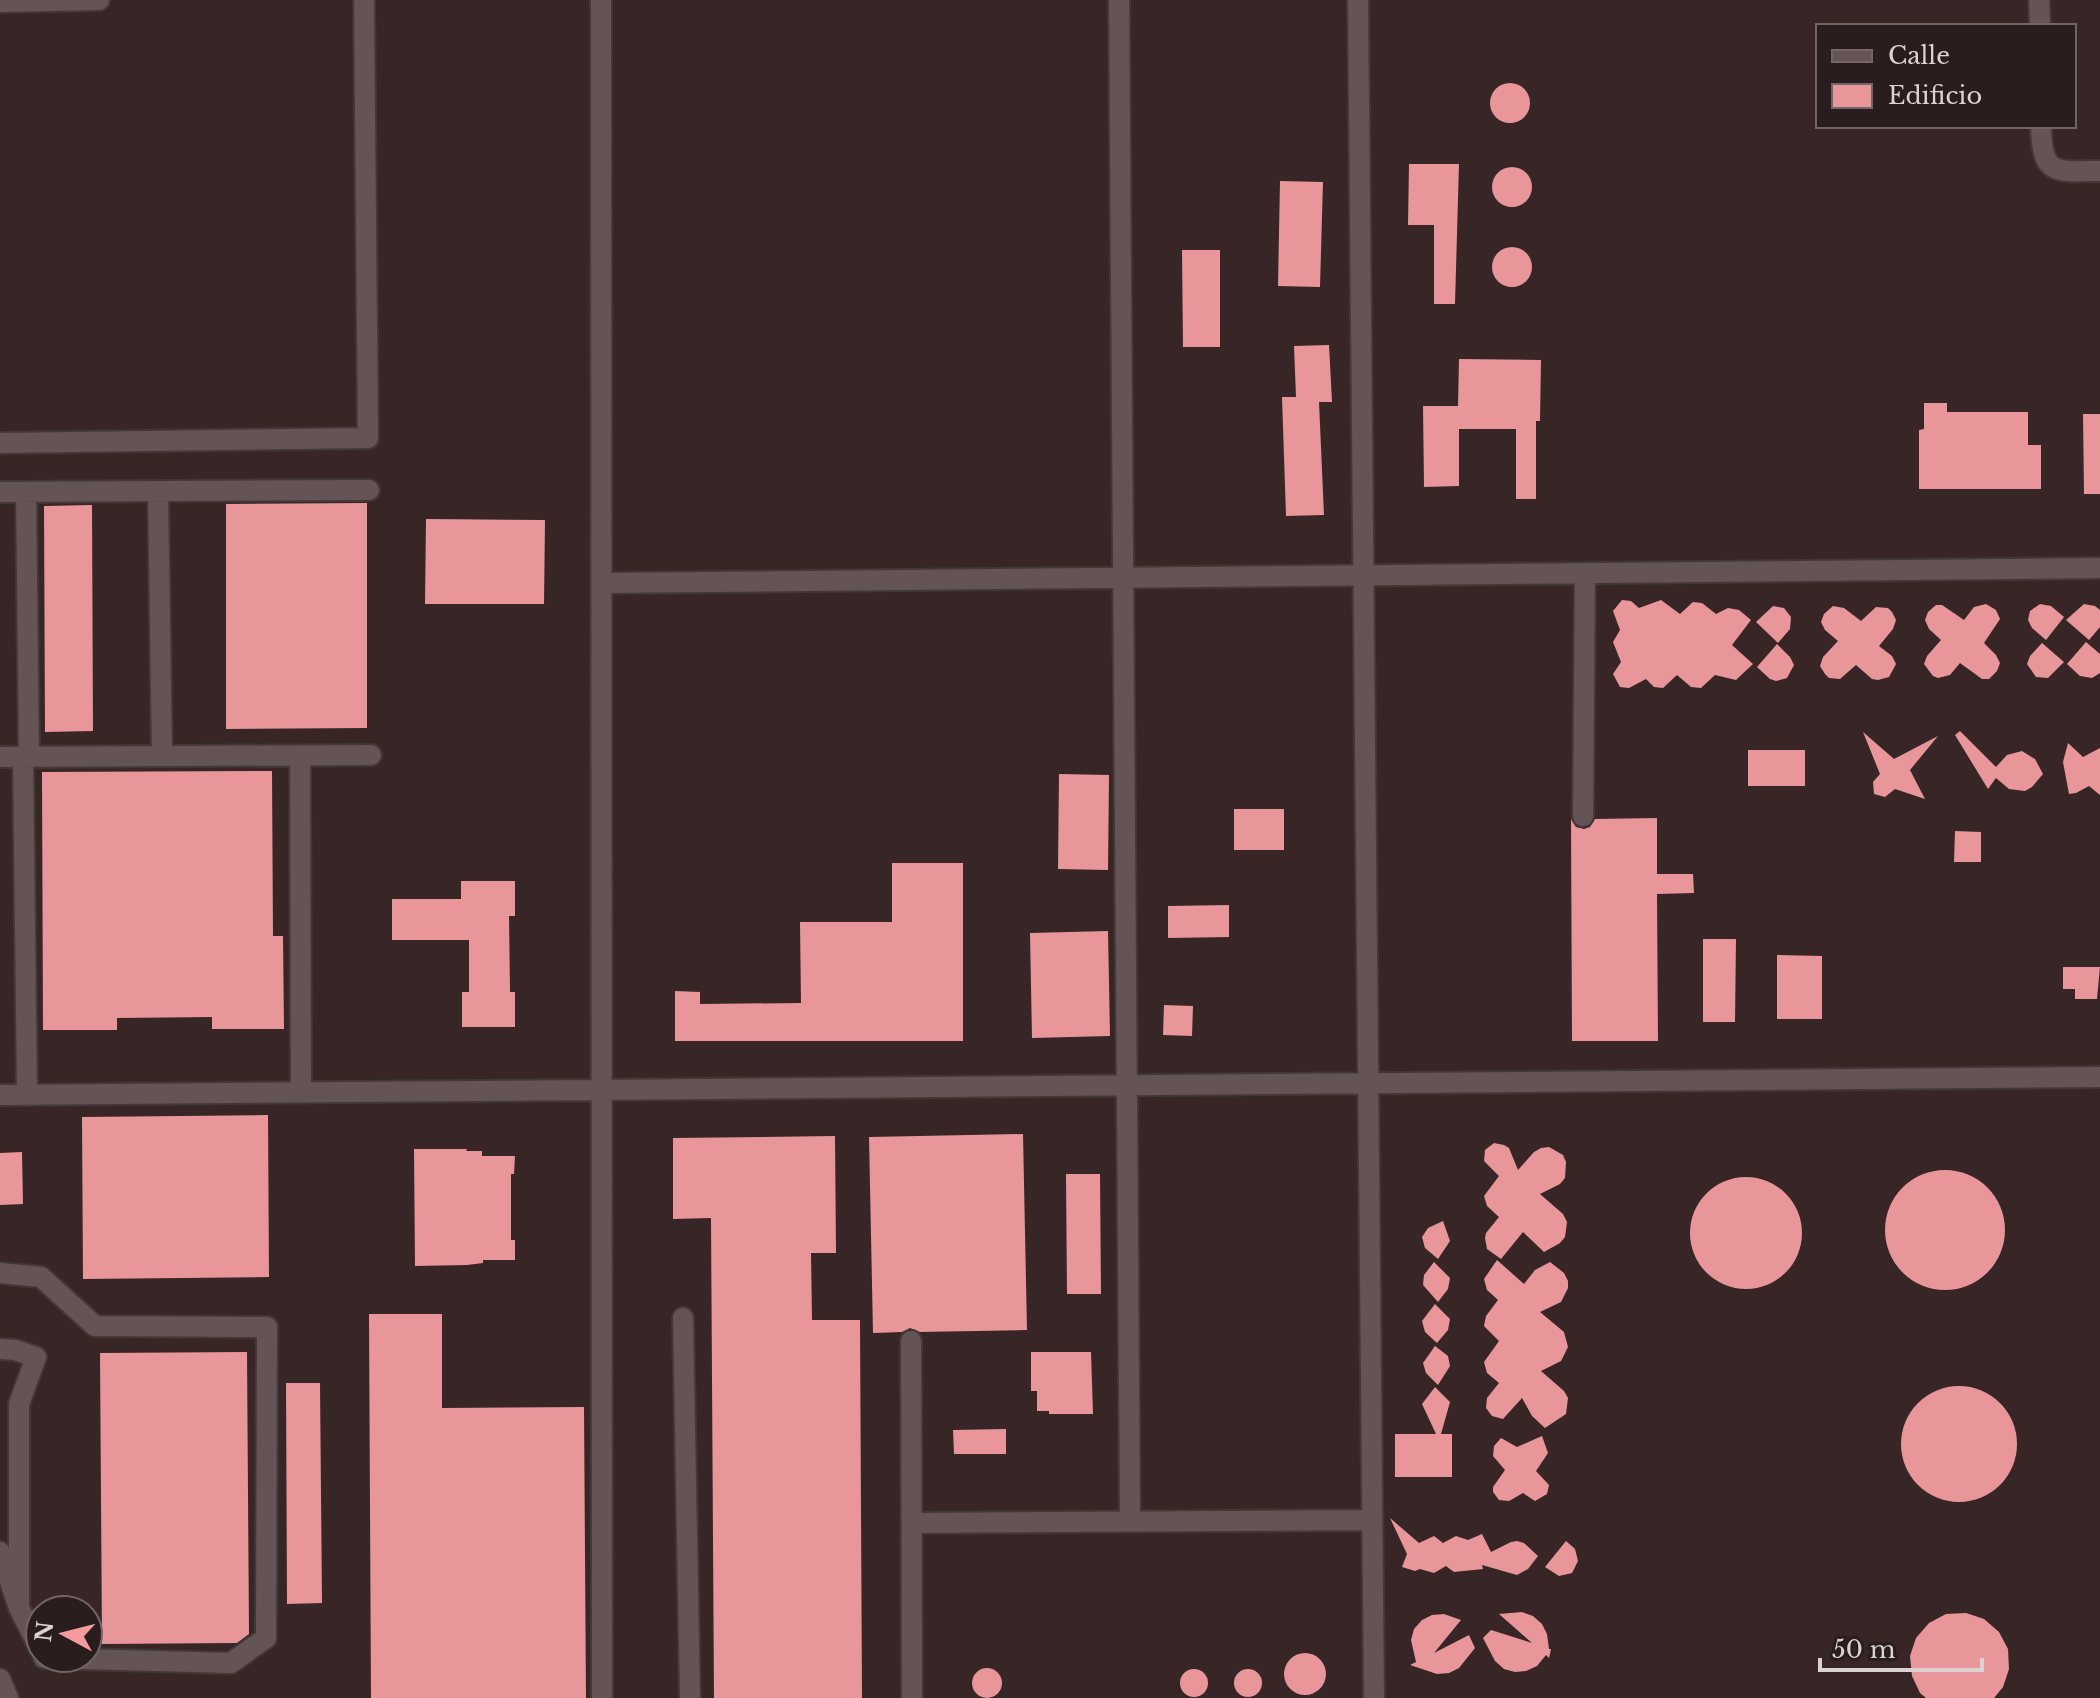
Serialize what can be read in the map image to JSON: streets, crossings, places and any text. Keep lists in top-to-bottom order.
{
  "legend": ["Calle", "Edificio"],
  "scale_bar": "50 m",
  "north": "left"
}
